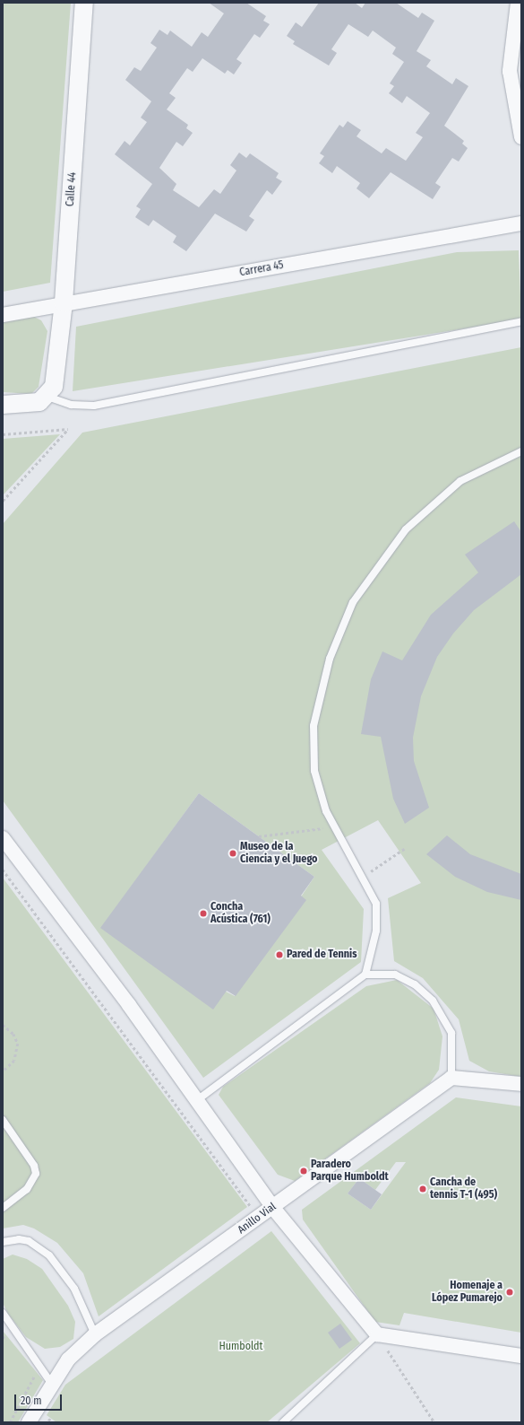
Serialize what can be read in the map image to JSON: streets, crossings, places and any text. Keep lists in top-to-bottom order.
{
  "streets": {
    "street": ["Calle 44", "Carrera 45", "Anillo Vial"]
  },
  "crossings": [
    ["Calle 44", "Carrera 45"]
  ],
  "parks": ["Humboldt"],
  "places": [
    "Museo de la Ciencia y el Juego",
    "Concha Acústica (761)",
    "Pared de Tennis",
    "Paradero Parque Humboldt",
    "Cancha de tennis T-1 (495)",
    "Homenaje a López Pumarejo"
  ],
  "scale_bar": "20 m"
}
